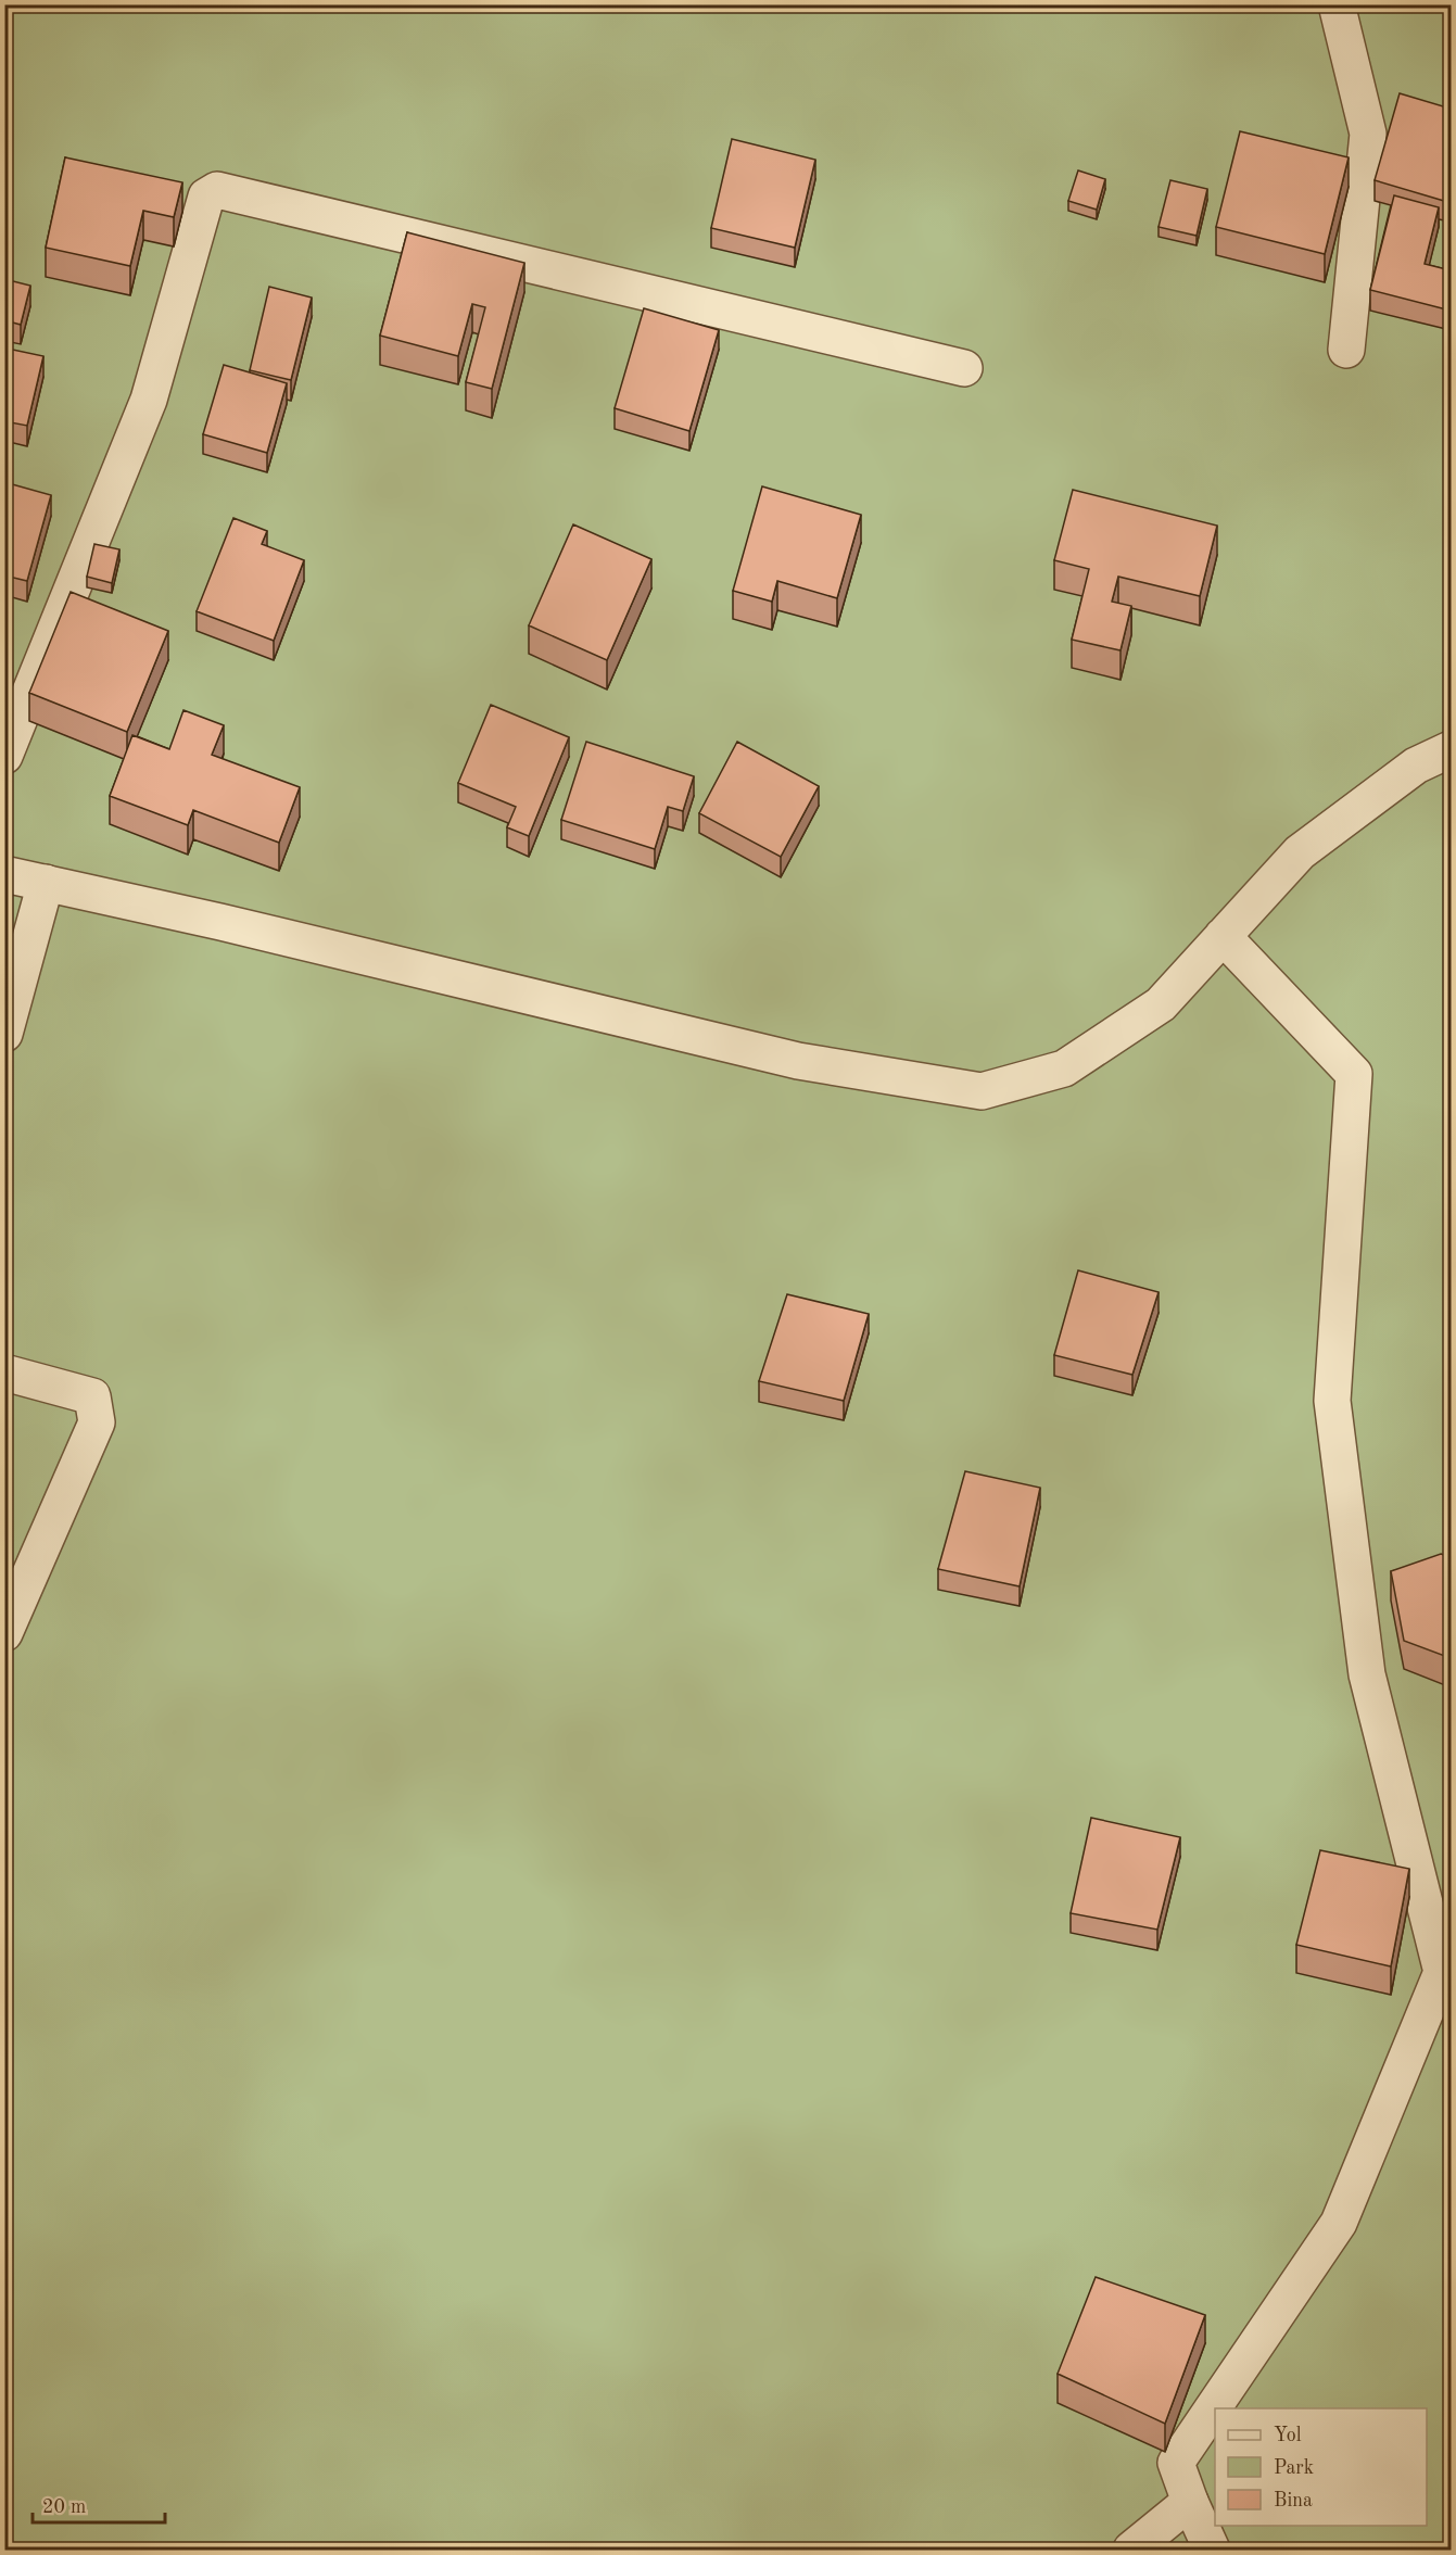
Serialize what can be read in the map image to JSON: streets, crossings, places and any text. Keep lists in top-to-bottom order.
{
  "legend": ["Yol", "Park", "Bina"],
  "scale_bar": "20 m"
}
